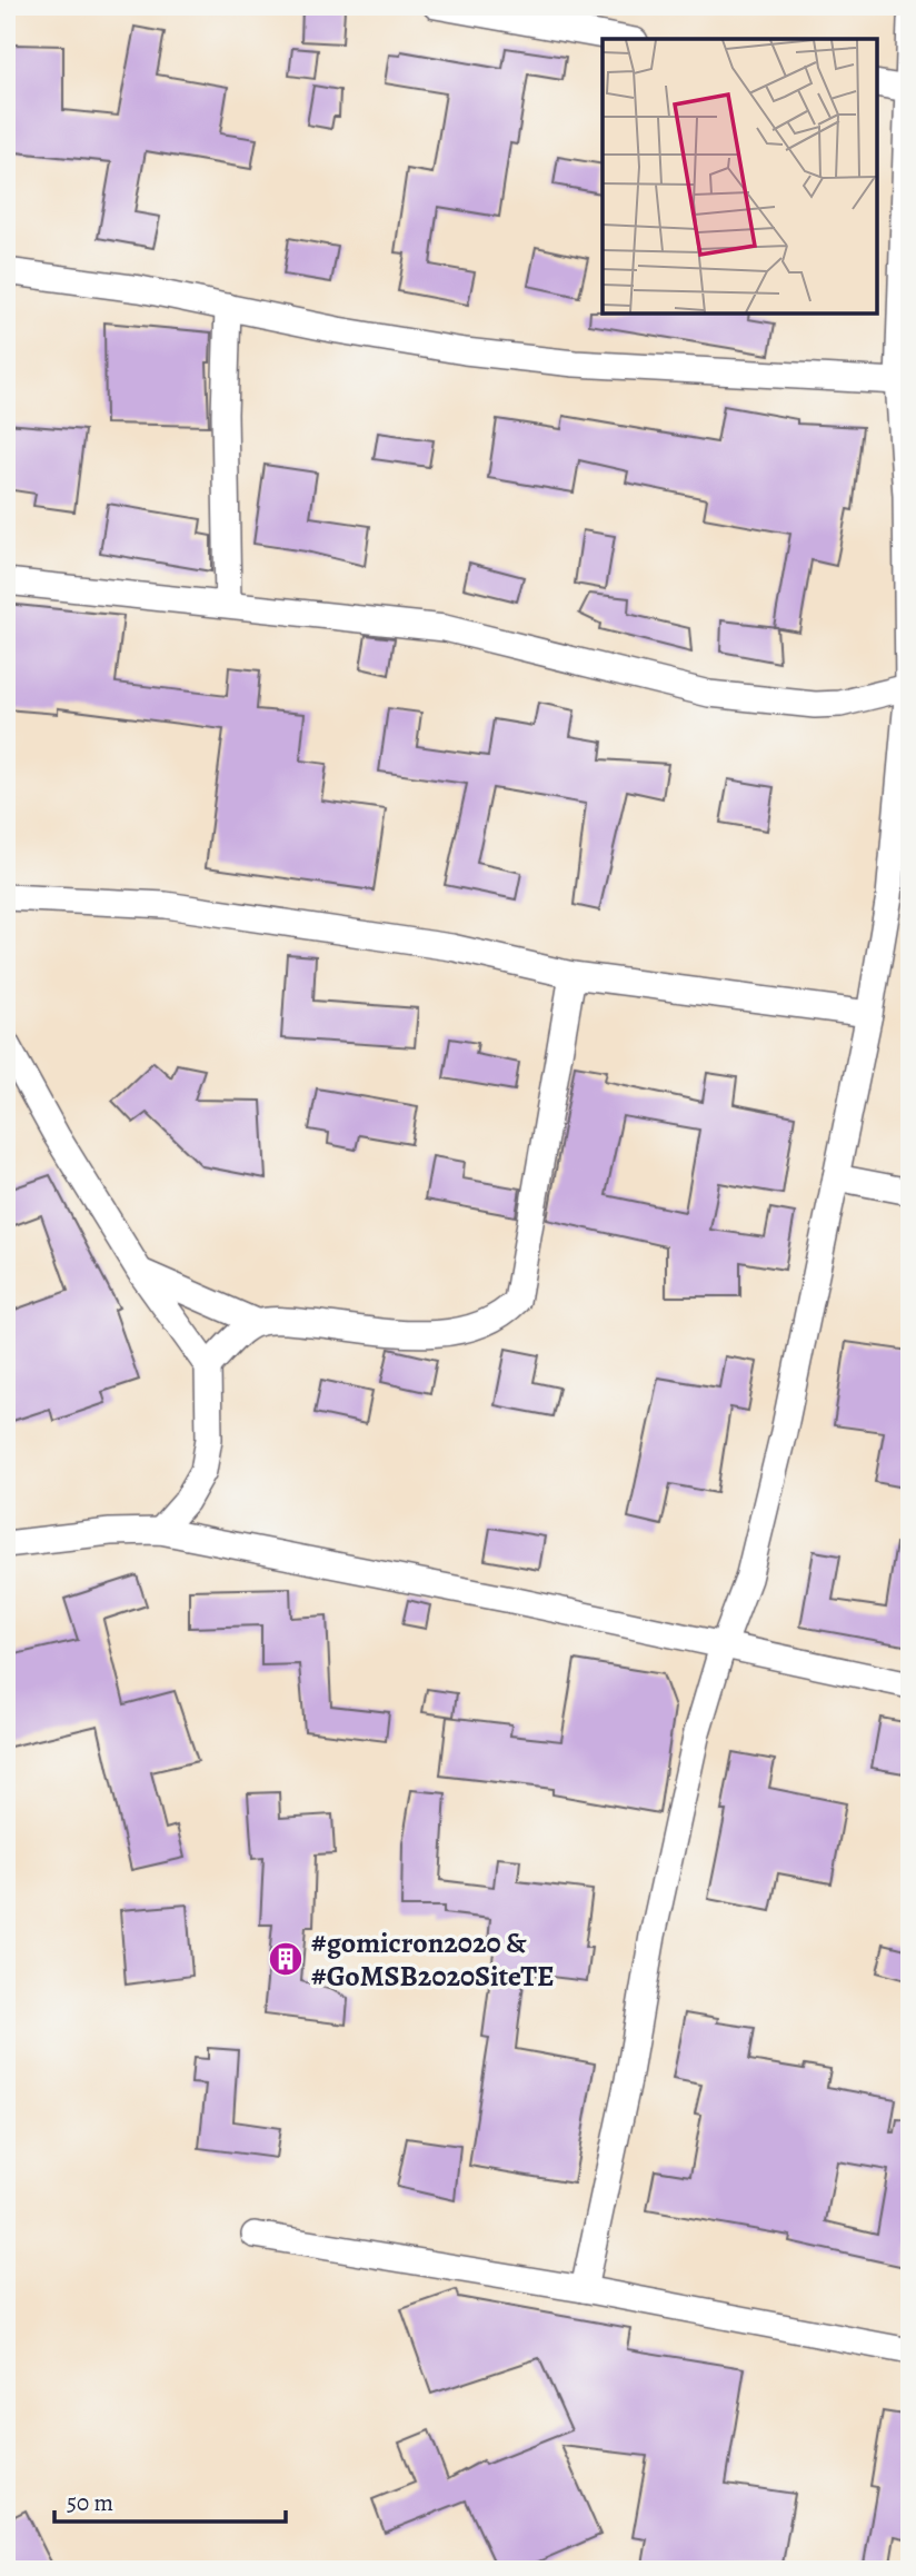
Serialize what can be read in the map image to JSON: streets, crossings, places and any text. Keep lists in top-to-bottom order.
{
  "places": {
    "building": ["#gomicron2020 & #GoMSB2020SiteTE"]
  },
  "scale_bar": "50 m"
}
